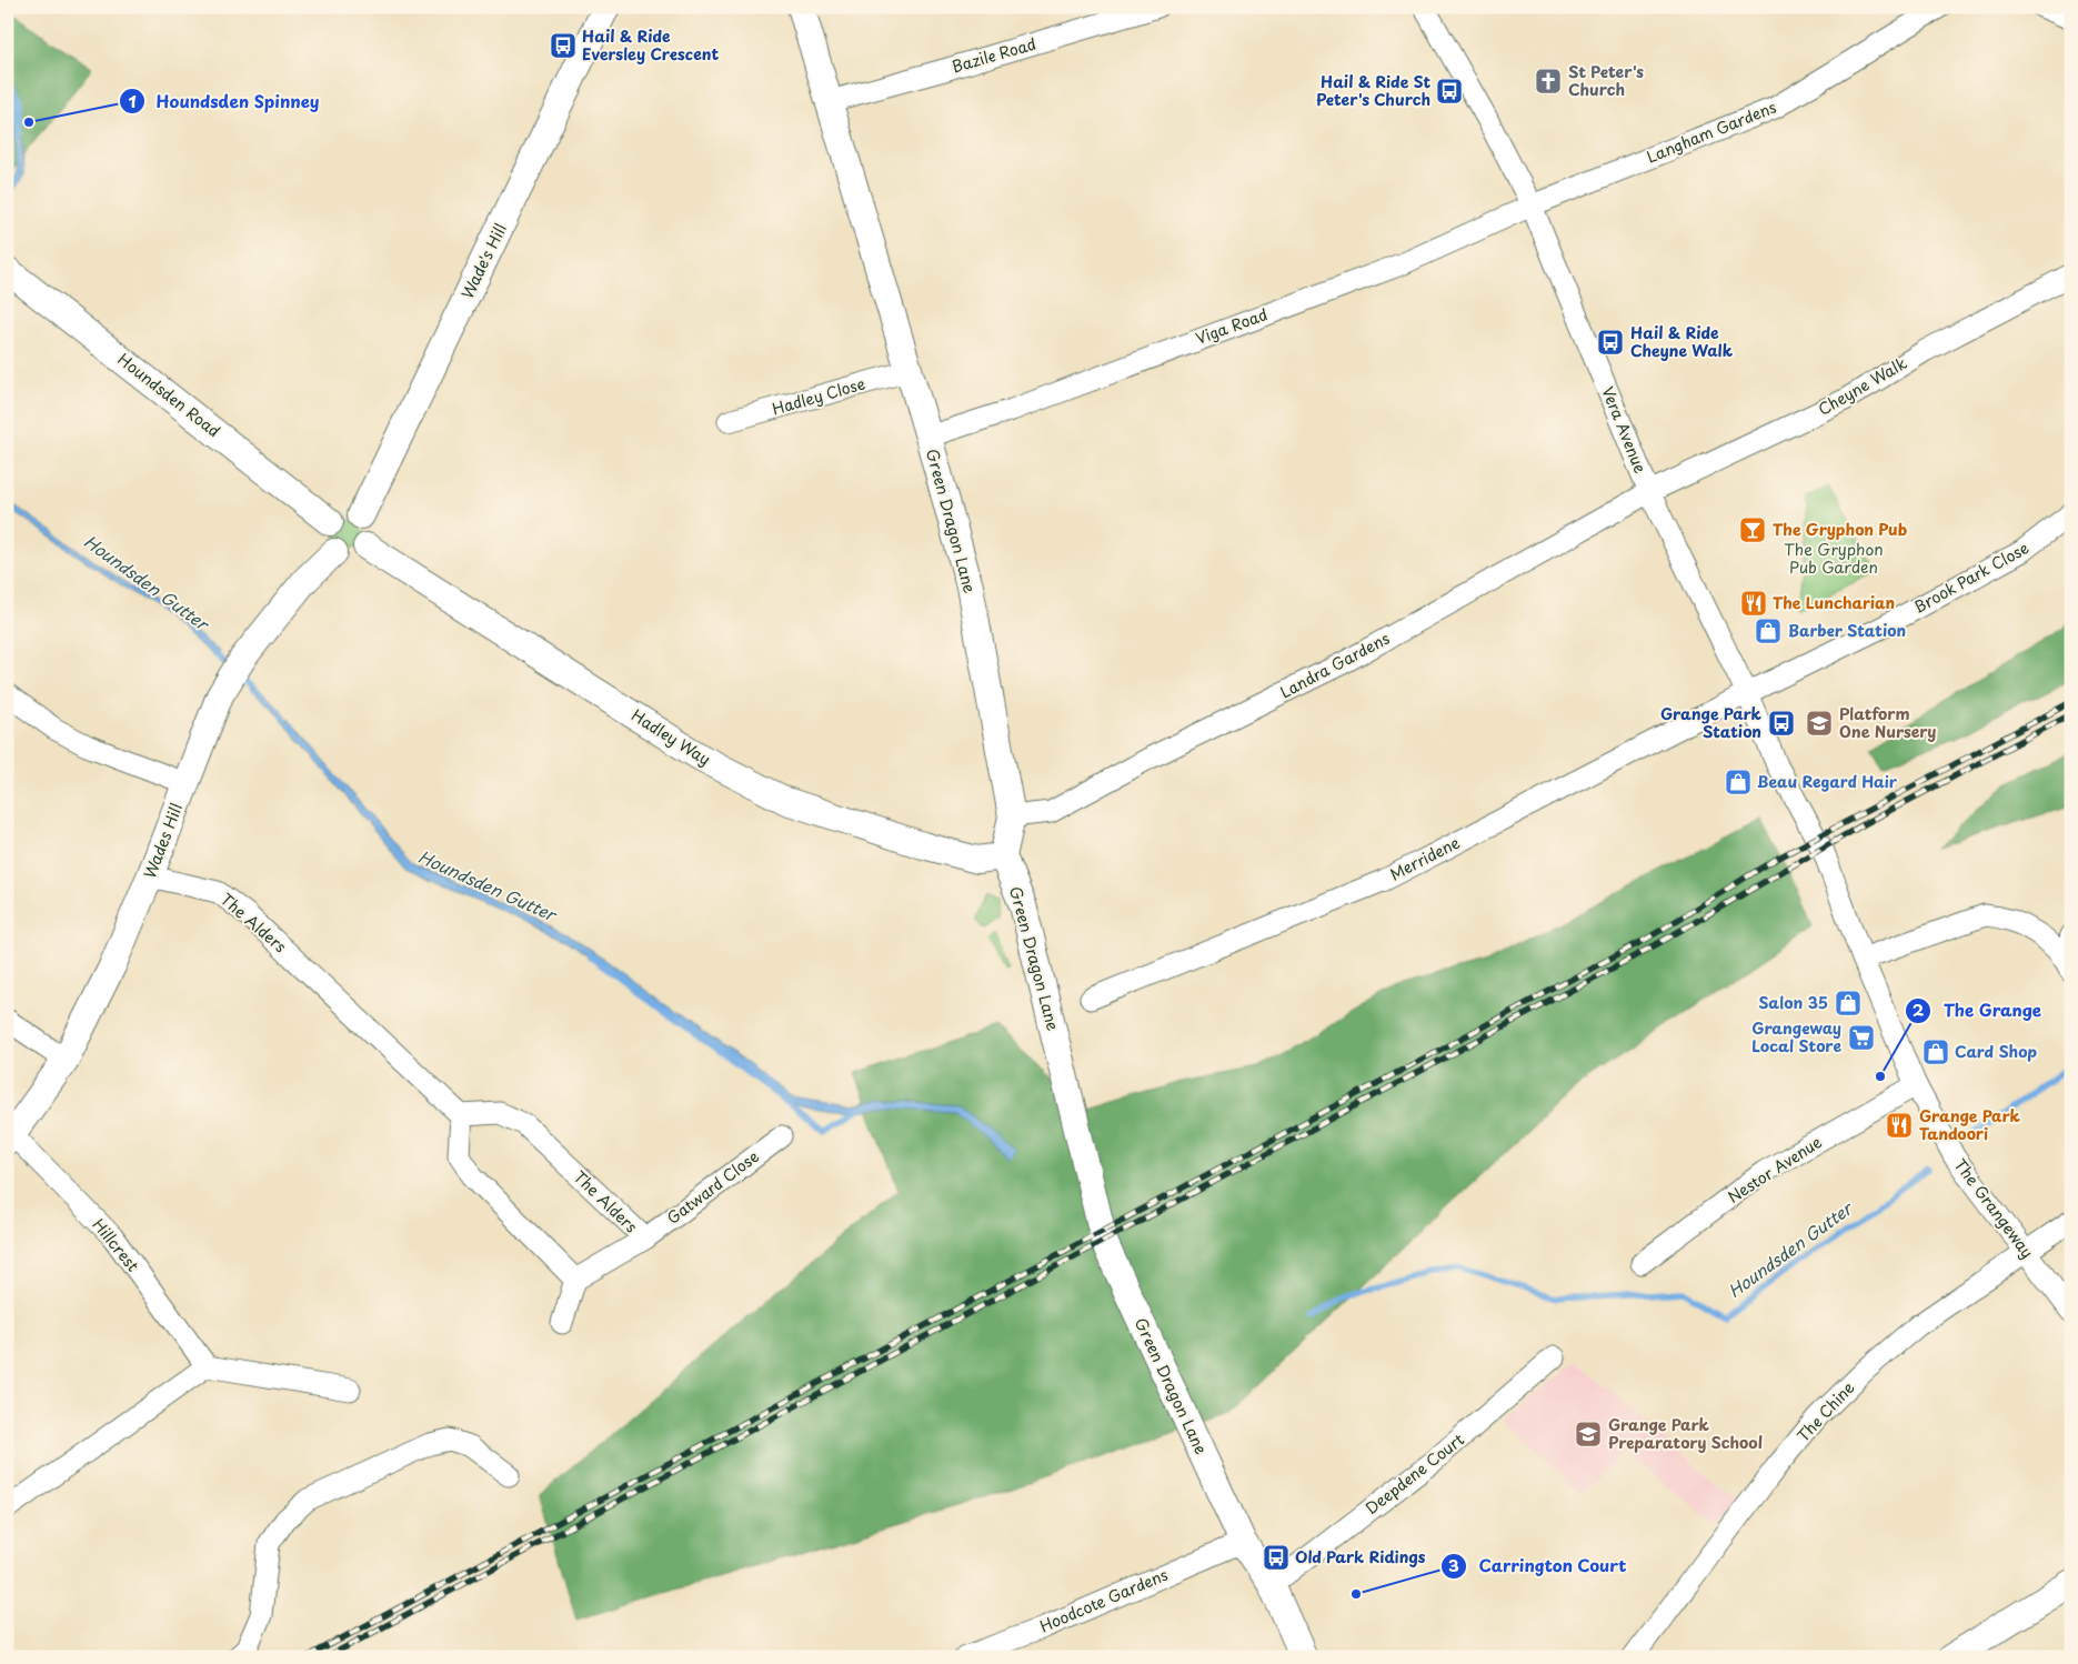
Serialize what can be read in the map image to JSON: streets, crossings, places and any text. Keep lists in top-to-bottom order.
{
  "streets": {
    "street": [
      "Bazile Road",
      "Langham Gardens",
      "Wade's Hill",
      "Viga Road",
      "Cheyne Walk",
      "Houndsden Road",
      "Hadley Close",
      "Vera Avenue",
      "Green Dragon Lane",
      "Brook Park Close",
      "Landra Gardens",
      "Hadley Way",
      "Wades Hill",
      "Merridene",
      "The Alders",
      "Nestor Avenue",
      "Gatward Close",
      "The Grangeway",
      "Hillcrest",
      "The Chine",
      "Deepdene Court",
      "Hoodcote Gardens"
    ]
  },
  "crossings": [
    ["Bazile Road", "Green Dragon Lane"],
    ["Langham Gardens", "Viga Road"],
    ["Langham Gardens", "Vera Avenue"],
    ["Wade's Hill", "Houndsden Road"],
    ["Wade's Hill", "Hadley Way"],
    ["Wade's Hill", "Wades Hill"],
    ["Viga Road", "Vera Avenue"],
    ["Viga Road", "Green Dragon Lane"],
    ["Cheyne Walk", "Vera Avenue"],
    ["Cheyne Walk", "Landra Gardens"],
    ["Houndsden Road", "Hadley Way"],
    ["Houndsden Road", "Wades Hill"],
    ["Hadley Close", "Green Dragon Lane"],
    ["Vera Avenue", "Brook Park Close"],
    ["Vera Avenue", "Landra Gardens"],
    ["Vera Avenue", "Merridene"],
    ["Vera Avenue", "The Grangeway"],
    ["Green Dragon Lane", "Landra Gardens"],
    ["Green Dragon Lane", "Hadley Way"],
    ["Green Dragon Lane", "Deepdene Court"],
    ["Green Dragon Lane", "Hoodcote Gardens"],
    ["Brook Park Close", "Merridene"],
    ["Hadley Way", "Wades Hill"],
    ["Wades Hill", "The Alders"],
    ["Wades Hill", "Hillcrest"],
    ["The Alders", "Gatward Close"],
    ["Nestor Avenue", "The Grangeway"],
    ["The Grangeway", "The Chine"]
  ],
  "water": ["Houndsden Gutter"],
  "parks": ["The Gryphon Pub Garden"],
  "places": {
    "bus stop": [
      "Hail & Ride Eversley Crescent",
      "Hail & Ride St Peter's Church",
      "Hail & Ride Cheyne Walk",
      "Grange Park Station",
      "Old Park Ridings"
    ],
    "church": ["St Peter's Church"],
    "other": ["Houndsden Spinney", "The Grange", "Carrington Court"],
    "bar": ["The Gryphon Pub"],
    "restaurant": ["The Luncharian", "Grange Park Tandoori"],
    "shop": [
      "Barber Station",
      "Beau Regard Hair",
      "Salon 35",
      "Card Shop"
    ],
    "school or university": ["Platform One Nursery", "Grange Park Preparatory School"],
    "supermarket": ["Grangeway Local Store"]
  }
}
